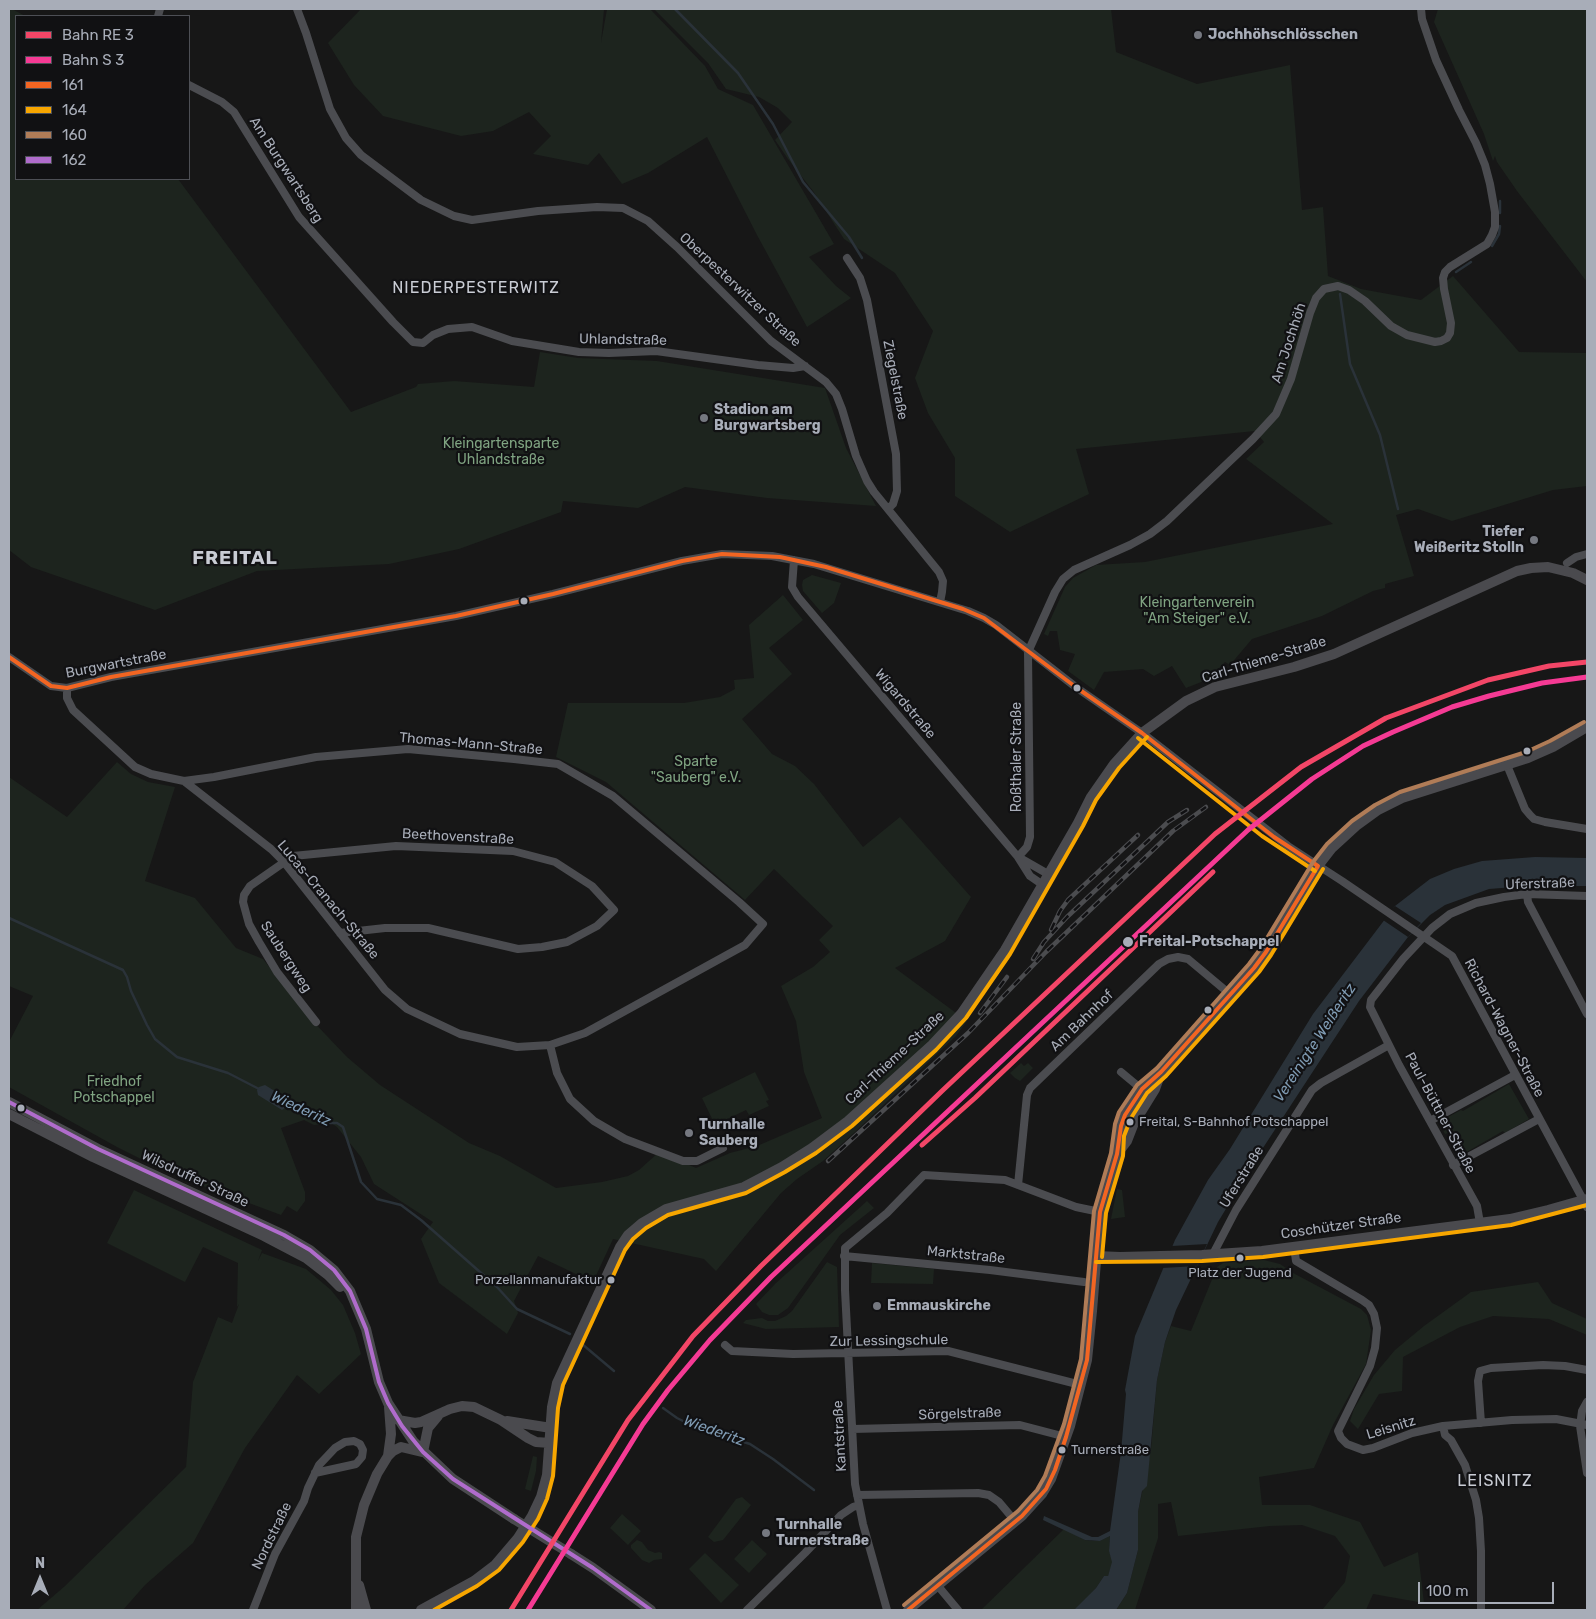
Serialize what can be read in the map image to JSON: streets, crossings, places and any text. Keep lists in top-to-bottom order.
{
  "streets": {
    "main road": ["Carl-Thieme-Straße", "Wilsdruffer Straße", "Coschützer Straße"],
    "street": [
      "Am Burgwartsberg",
      "Oberpesterwitzer Straße",
      "Uhlandstraße",
      "Am Jochhöh",
      "Ziegelstraße",
      "Burgwartstraße",
      "Wigardstraße",
      "Thomas-Mann-Straße",
      "Roßthaler Straße",
      "Beethovenstraße",
      "Uferstraße",
      "Lucas-Cranach-Straße",
      "Saubergweg",
      "Am Bahnhof",
      "Richard-Wagner-Straße",
      "Paul-Büttner-Straße",
      "Marktstraße",
      "Zur Lessingschule",
      "Sörgelstraße",
      "Leisnitz",
      "Kantstraße",
      "Nordstraße"
    ]
  },
  "crossings": [
    ["Am Burgwartsberg", "Uhlandstraße"],
    ["Oberpesterwitzer Straße", "Uhlandstraße"],
    ["Oberpesterwitzer Straße", "Ziegelstraße"],
    ["Oberpesterwitzer Straße", "Burgwartstraße"],
    ["Am Jochhöh", "Roßthaler Straße"],
    ["Carl-Thieme-Straße", "Wigardstraße"],
    ["Burgwartstraße", "Wigardstraße"],
    ["Burgwartstraße", "Lucas-Cranach-Straße"],
    ["Wigardstraße", "Roßthaler Straße"],
    ["Thomas-Mann-Straße", "Lucas-Cranach-Straße"],
    ["Beethovenstraße", "Lucas-Cranach-Straße"],
    ["Beethovenstraße", "Saubergweg"],
    ["Uferstraße", "Richard-Wagner-Straße"],
    ["Uferstraße", "Paul-Büttner-Straße"],
    ["Uferstraße", "Coschützer Straße"],
    ["Lucas-Cranach-Straße", "Saubergweg"],
    ["Richard-Wagner-Straße", "Coschützer Straße"],
    ["Paul-Büttner-Straße", "Coschützer Straße"],
    ["Coschützer Straße", "Leisnitz"],
    ["Marktstraße", "Kantstraße"],
    ["Zur Lessingschule", "Kantstraße"],
    ["Sörgelstraße", "Kantstraße"]
  ],
  "districts": ["NIEDERPESTERWITZ", "FREITAL", "LEISNITZ"],
  "water": ["Vereinigte Weißeritz", "Wiederitz"],
  "parks": [
    "Kleingartensparte Uhlandstraße",
    "Kleingartenverein \"Am Steiger\" e.V.",
    "Sparte \"Sauberg\" e.V.",
    "Friedhof Potschappel"
  ],
  "places": [
    "Jochhöhschlösschen",
    "Stadion am Burgwartsberg",
    "Tiefer Weißeritz Stolln",
    "Freital-Potschappel",
    "Freital, S-Bahnhof Potschappel",
    "Turnhalle Sauberg",
    "Platz der Jugend",
    "Porzellanmanufaktur",
    "Emmauskirche",
    "Turnerstraße",
    "Turnhalle Turnerstraße"
  ],
  "lines": [
    "transit line 161",
    "transit line 160",
    "transit line 164",
    "transit line 162"
  ],
  "legend": [
    "Bahn RE 3",
    "Bahn S 3",
    "161",
    "164",
    "160",
    "162"
  ],
  "scale_bar": "100 m",
  "north": "top"
}
